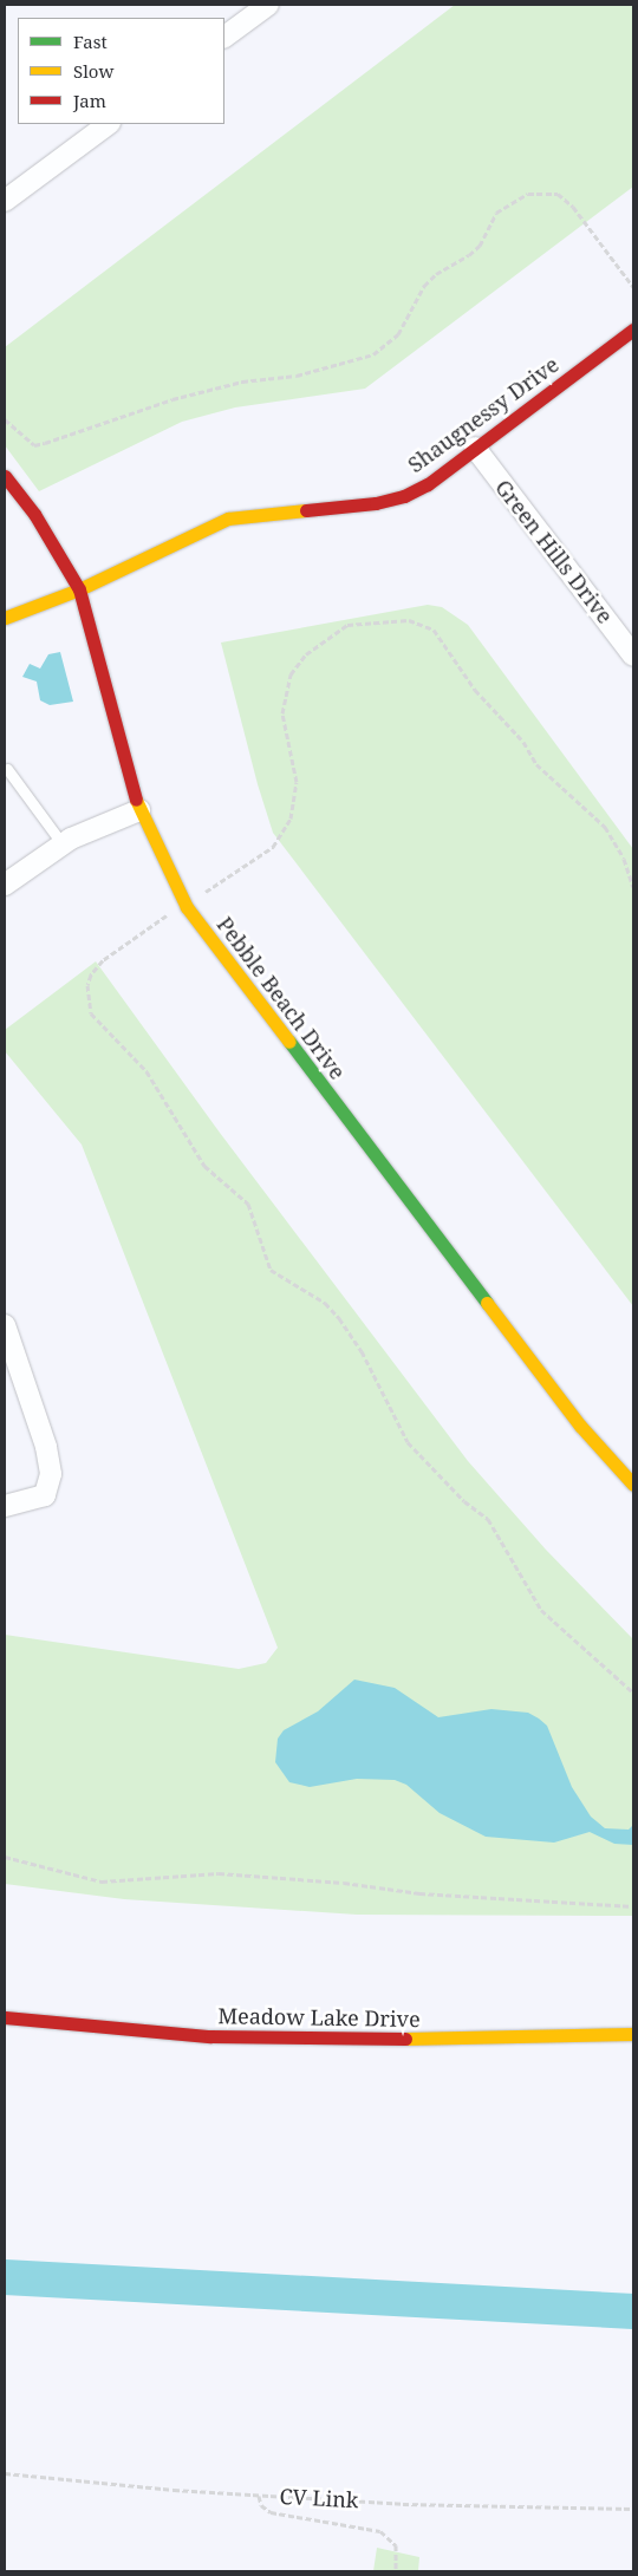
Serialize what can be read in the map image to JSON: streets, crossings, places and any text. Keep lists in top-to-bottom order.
{
  "streets": {
    "street": [
      "Shaugnessy Drive",
      "Green Hills Drive",
      "Pebble Beach Drive",
      "Meadow Lake Drive"
    ],
    "path": ["CV Link"]
  },
  "crossings": [
    ["Shaugnessy Drive", "Green Hills Drive"],
    ["Shaugnessy Drive", "Pebble Beach Drive"]
  ],
  "legend": ["Fast", "Slow", "Jam"]
}
